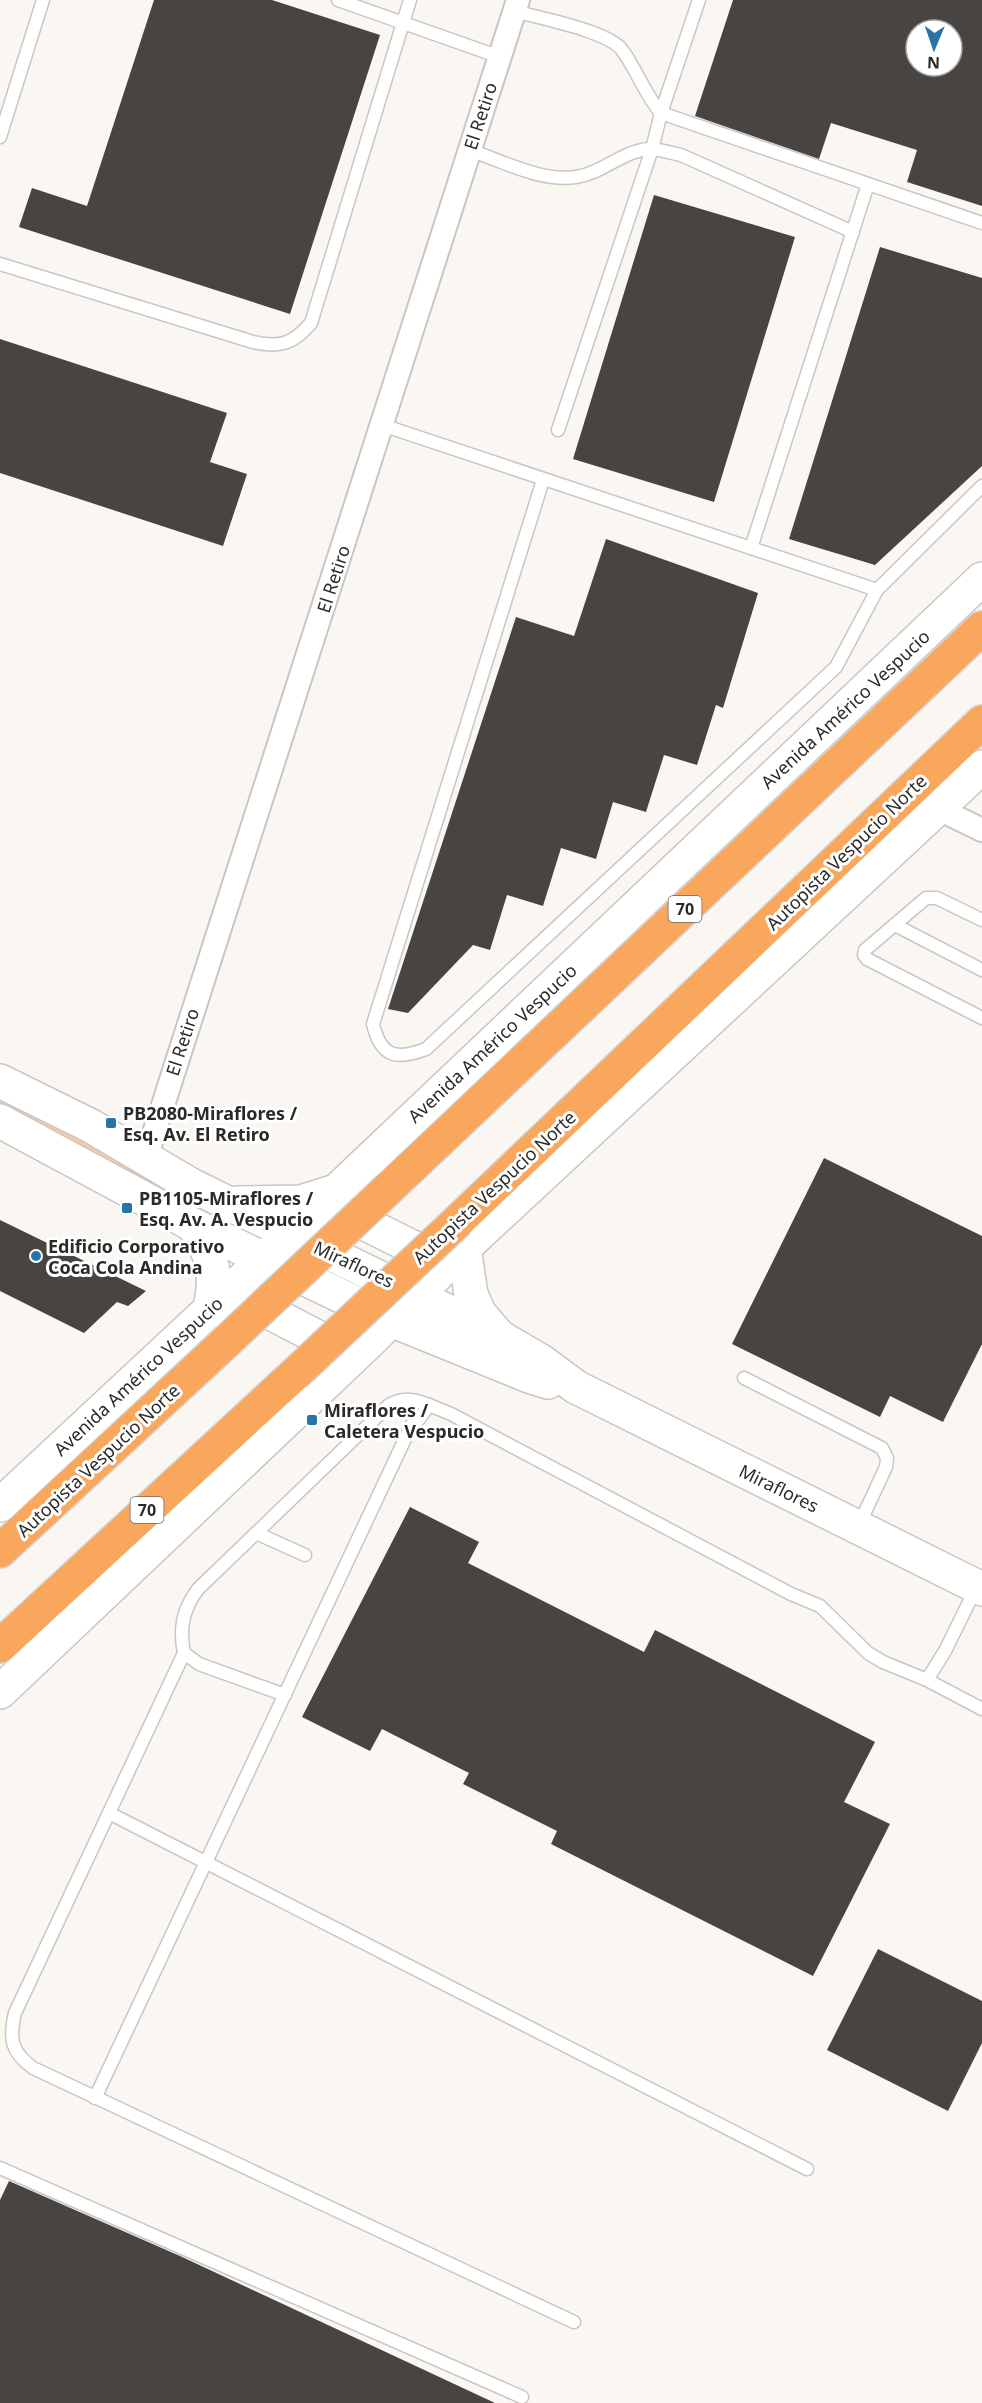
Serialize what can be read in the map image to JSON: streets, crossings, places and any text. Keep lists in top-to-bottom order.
{
  "streets": {
    "highway": ["Autopista Vespucio Norte", "70"],
    "main road": ["Avenida Américo Vespucio", "Miraflores"],
    "street": ["El Retiro"]
  },
  "crossings": [
    ["El Retiro", "Miraflores"],
    ["Avenida Américo Vespucio", "Miraflores"]
  ],
  "places": {
    "transit": ["PB2080-Miraflores / Esq. Av. El Retiro", "PB1105-Miraflores / Esq. Av. A. Vespucio", "Miraflores / Caletera Vespucio"],
    "other": ["Edificio Corporativo Coca Cola Andina"]
  },
  "north": "bottom"
}
